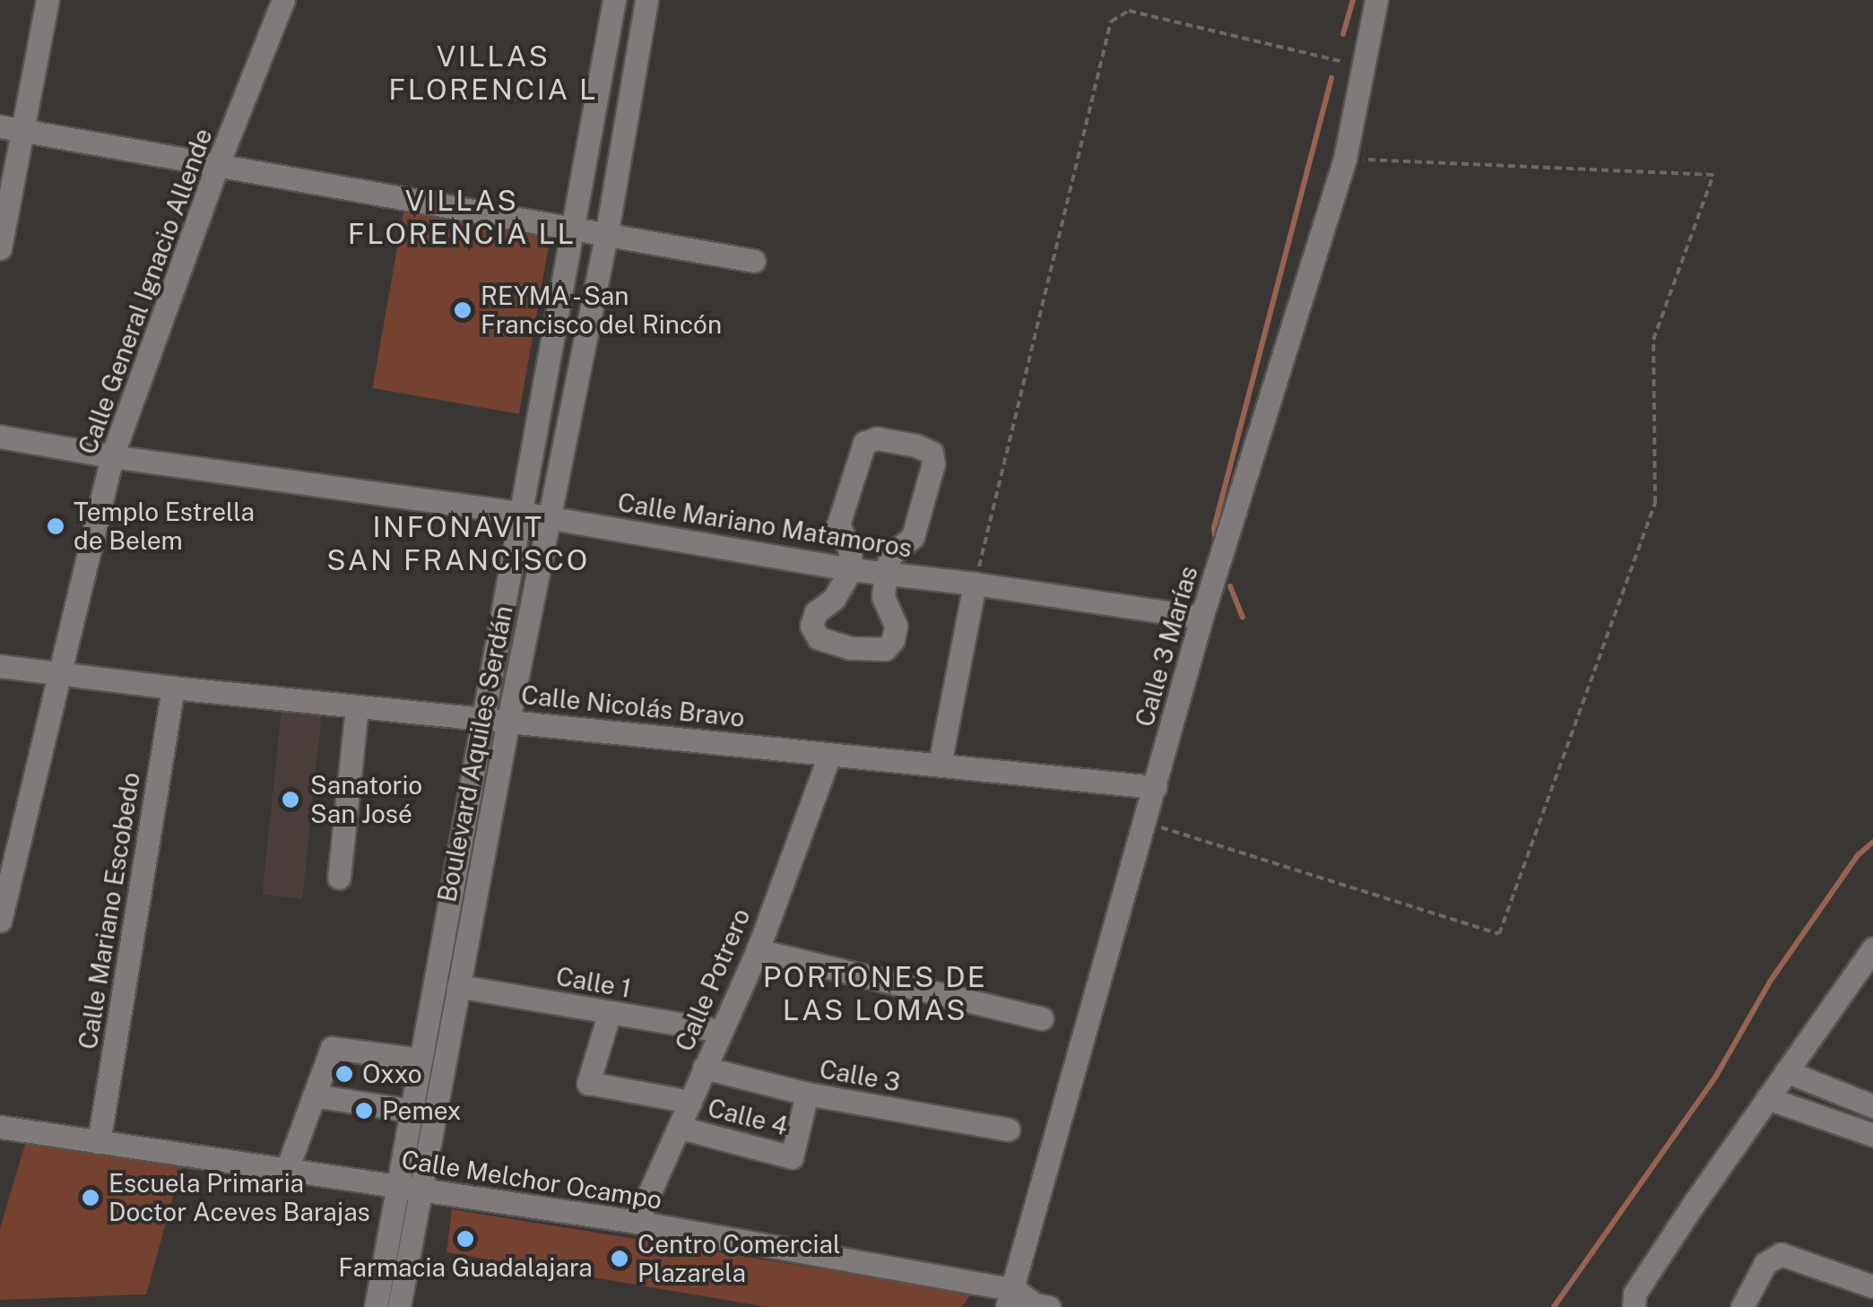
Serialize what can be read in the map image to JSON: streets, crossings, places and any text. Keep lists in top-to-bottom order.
{
  "streets": {
    "street": [
      "Calle General Ignacio Allende",
      "Calle Mariano Matamoros",
      "Calle 3 Marías",
      "Calle Nicolás Bravo",
      "Boulevard Aquiles Serdán",
      "Calle Mariano Escobedo",
      "Calle Potrero",
      "Calle 1",
      "Calle 3",
      "Calle 4",
      "Calle Melchor Ocampo"
    ]
  },
  "crossings": [
    ["Calle General Ignacio Allende", "Calle Mariano Matamoros"],
    ["Calle General Ignacio Allende", "Calle Nicolás Bravo"],
    ["Calle Mariano Matamoros", "Calle 3 Marías"],
    ["Calle Mariano Matamoros", "Boulevard Aquiles Serdán"],
    ["Calle 3 Marías", "Calle Nicolás Bravo"],
    ["Calle 3 Marías", "Calle Melchor Ocampo"],
    ["Calle Nicolás Bravo", "Boulevard Aquiles Serdán"],
    ["Calle Nicolás Bravo", "Calle Mariano Escobedo"],
    ["Calle Nicolás Bravo", "Calle Potrero"],
    ["Boulevard Aquiles Serdán", "Calle 1"],
    ["Boulevard Aquiles Serdán", "Calle Melchor Ocampo"],
    ["Calle Mariano Escobedo", "Calle Melchor Ocampo"],
    ["Calle Potrero", "Calle 1"],
    ["Calle Potrero", "Calle 3"],
    ["Calle Potrero", "Calle 4"],
    ["Calle Potrero", "Calle Melchor Ocampo"],
    ["Calle 3", "Calle 4"]
  ],
  "districts": [
    "VILLAS FLORENCIA L",
    "VILLAS FLORENCIA LL",
    "INFONAVIT SAN FRANCISCO",
    "PORTONES DE LAS LOMAS"
  ],
  "places": [
    "REYMA - San Francisco del Rincón",
    "Templo Estrella de Belem",
    "Sanatorio San José",
    "Oxxo",
    "Pemex",
    "Escuela Primaria Doctor Aceves Barajas",
    "Farmacia Guadalajara",
    "Centro Comercial Plazarela"
  ]
}
